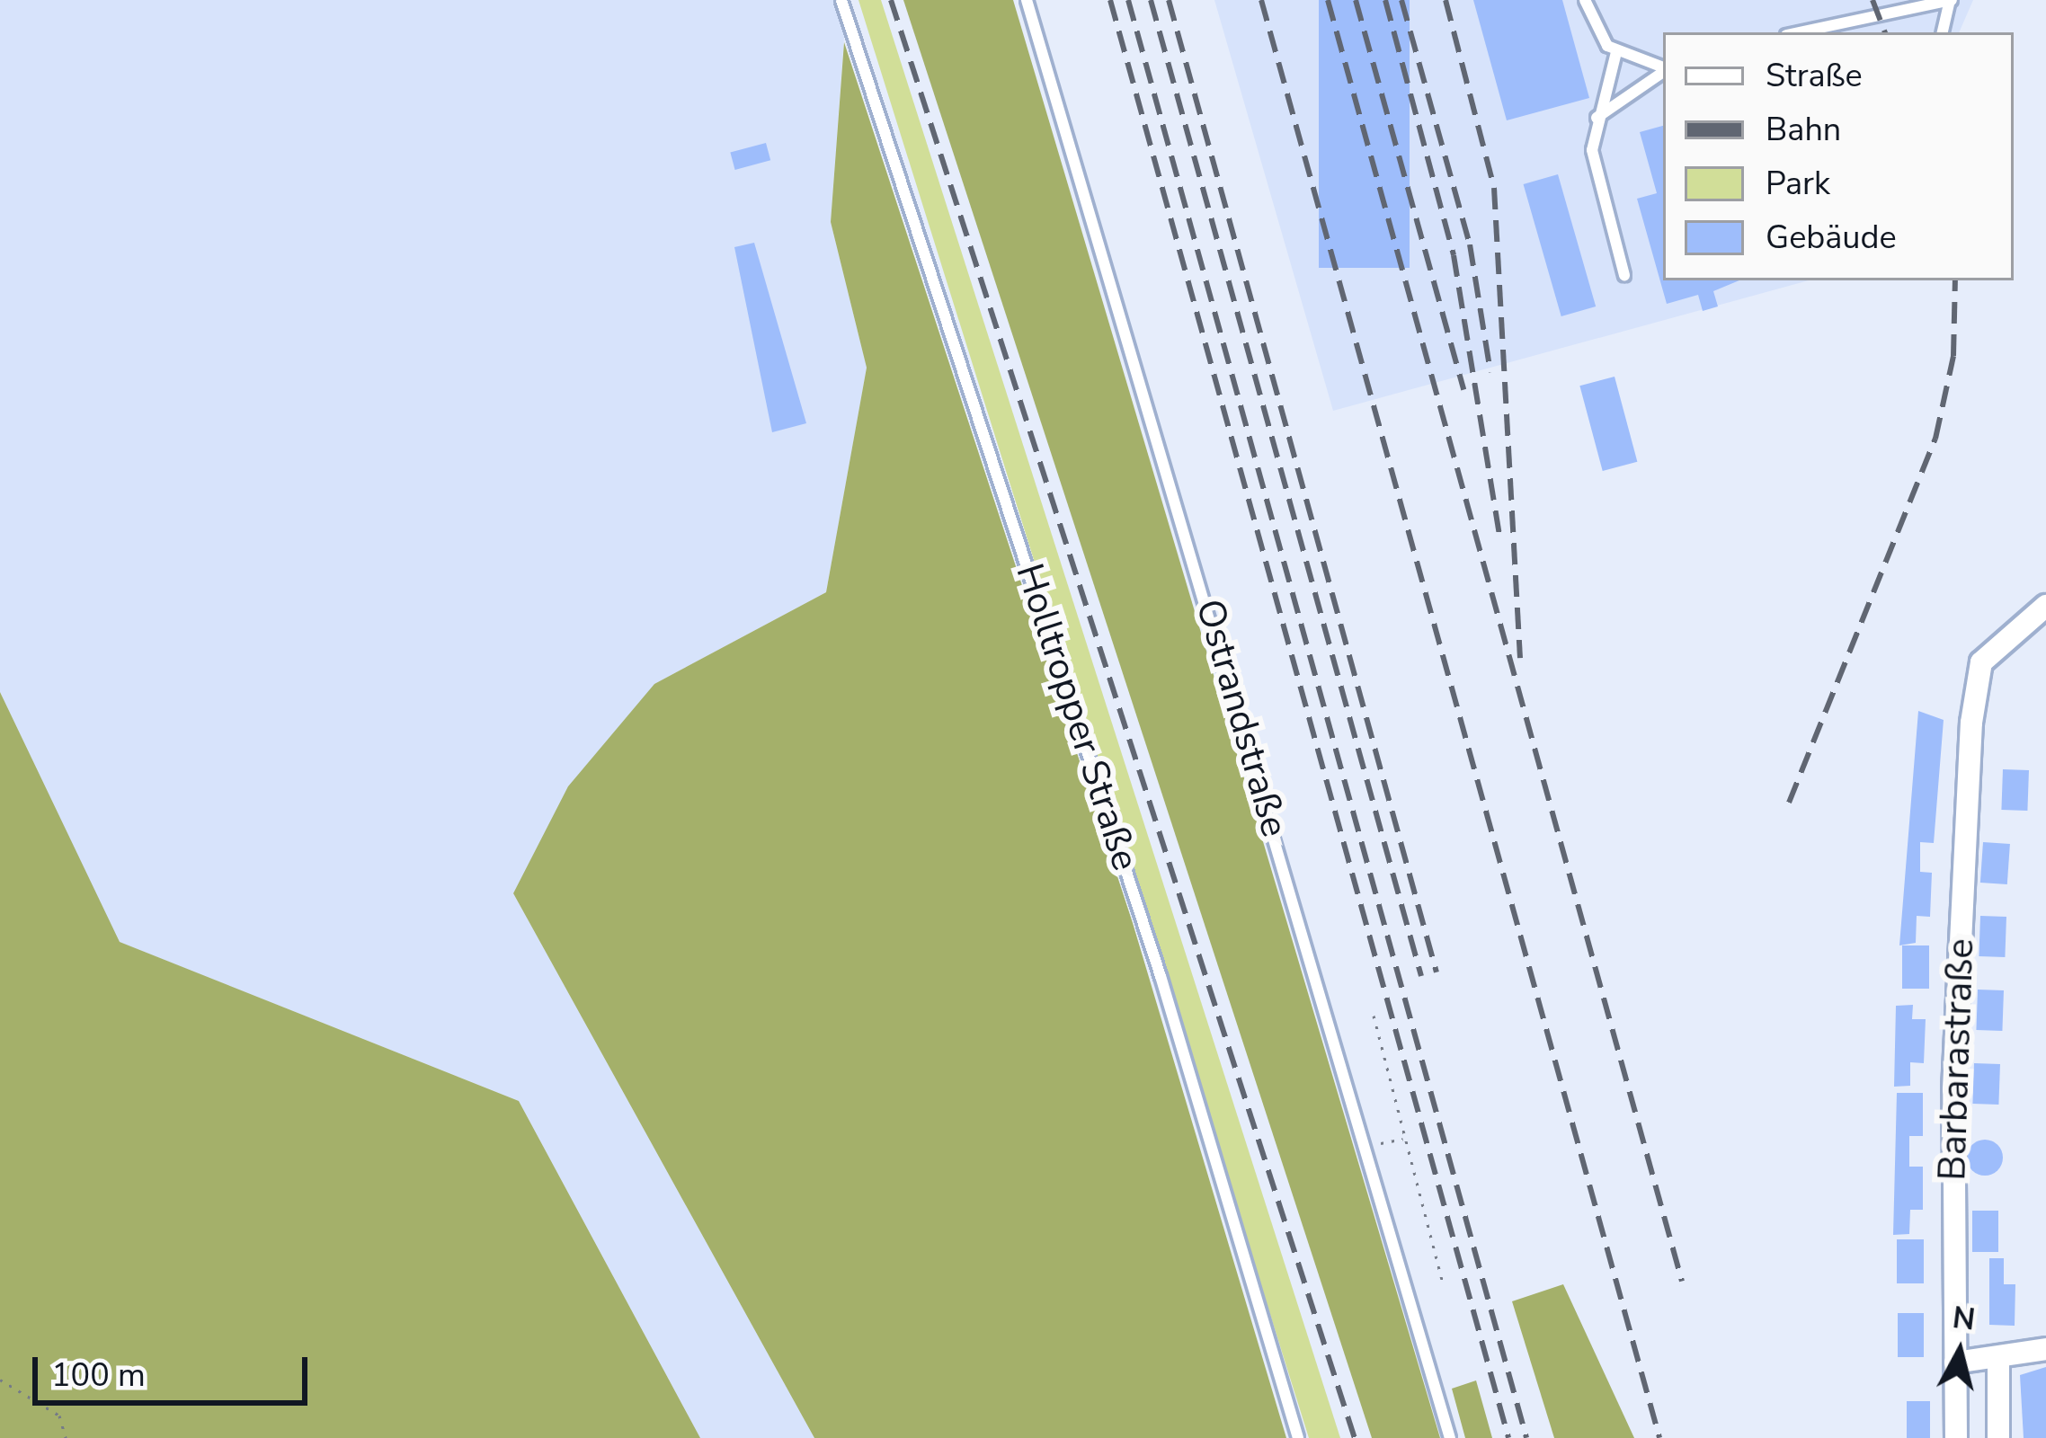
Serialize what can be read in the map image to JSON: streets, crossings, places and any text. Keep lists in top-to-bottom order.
{
  "streets": {
    "street": ["Barbarastraße"],
    "lane": ["Holltropper Straße", "Ostrandstraße"]
  },
  "legend": [
    "Straße",
    "Bahn",
    "Park",
    "Gebäude"
  ],
  "scale_bar": "100 m",
  "north": "top"
}
